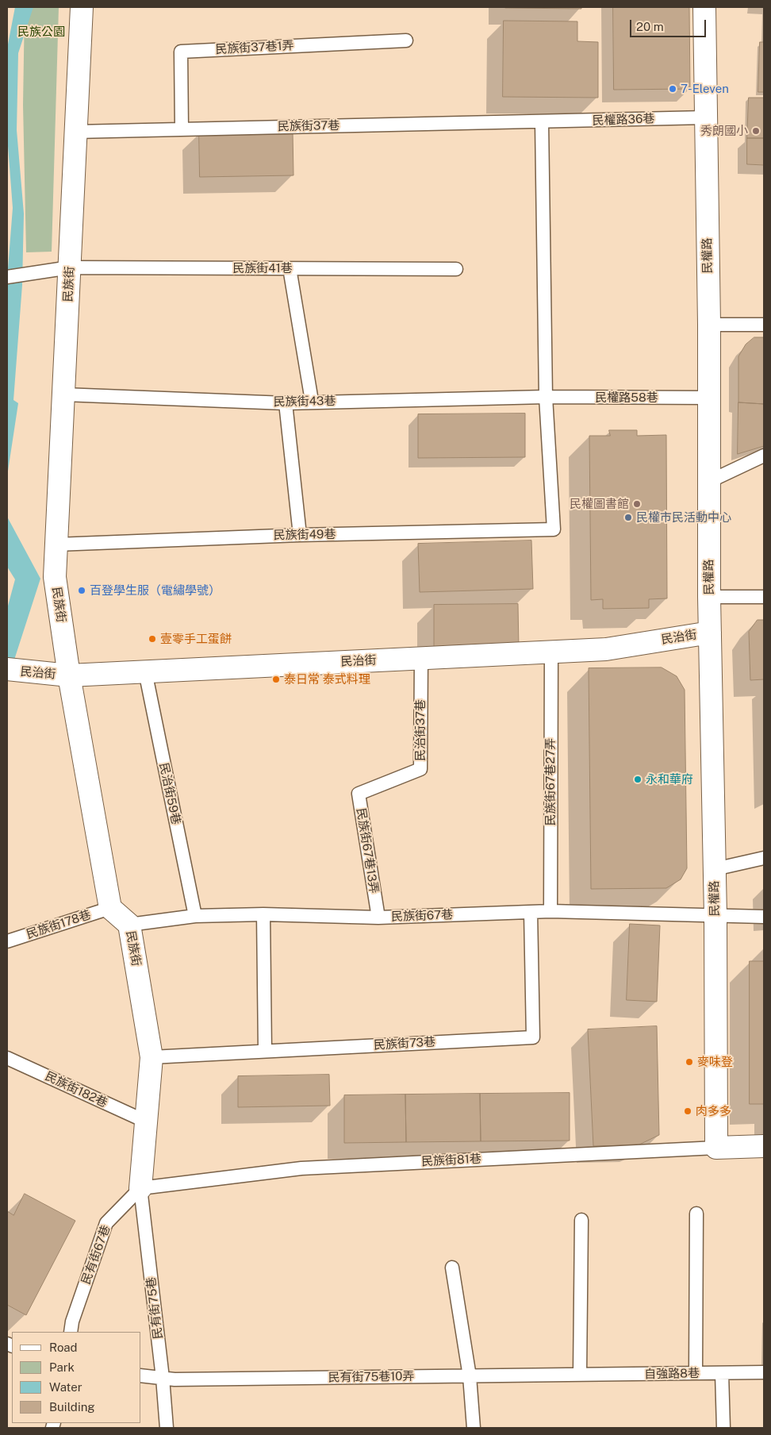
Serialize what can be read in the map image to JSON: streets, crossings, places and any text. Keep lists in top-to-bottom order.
{
  "streets": {
    "street": [
      "民權路",
      "民族街",
      "民治街",
      "民族街81巷"
    ],
    "lane": [
      "民族街37巷1弄",
      "民權路36巷",
      "民族街37巷",
      "民族街41巷",
      "民權路58巷",
      "民族街43巷",
      "民族街49巷",
      "民治街37巷",
      "民族街67巷27弄",
      "民治街59巷",
      "民族街67巷13弄",
      "民族街67巷",
      "民族街178巷",
      "民族街73巷",
      "民族街182巷",
      "民有街67巷",
      "民有街75巷",
      "自強路8巷",
      "民有街75巷10弄"
    ]
  },
  "crossings": [
    ["民族街37巷1弄", "民族街37巷"],
    ["民權路36巷", "民族街37巷"],
    ["民權路36巷", "民權路"],
    ["民族街37巷", "民族街"],
    ["民權路", "民權路58巷"],
    ["民權路", "民治街"],
    ["民權路", "民族街67巷"],
    ["民權路", "民族街81巷"],
    ["民族街41巷", "民族街"],
    ["民族街", "民族街43巷"],
    ["民族街", "民族街49巷"],
    ["民族街", "民治街"],
    ["民族街", "民族街67巷"],
    ["民族街", "民族街178巷"],
    ["民族街", "民族街73巷"],
    ["民族街", "民族街182巷"],
    ["民族街", "民族街81巷"],
    ["民族街", "民有街67巷"],
    ["民族街", "民有街75巷"],
    ["民權路58巷", "民族街43巷"],
    ["民權路58巷", "民族街49巷"],
    ["民族街43巷", "民族街49巷"],
    ["民治街", "民治街37巷"],
    ["民治街", "民族街67巷27弄"],
    ["民治街", "民治街59巷"],
    ["民治街37巷", "民族街67巷13弄"],
    ["民族街67巷27弄", "民族街67巷"],
    ["民治街59巷", "民族街67巷"],
    ["民族街67巷13弄", "民族街67巷"],
    ["民族街67巷", "民族街73巷"],
    ["民族街81巷", "民有街67巷"],
    ["民族街81巷", "民有街75巷"],
    ["民有街67巷", "民有街75巷"],
    ["民有街75巷", "民有街75巷10弄"],
    ["自強路8巷", "民有街75巷10弄"]
  ],
  "parks": ["民族公園"],
  "places": [
    "7-Eleven",
    "秀朗國小",
    "民權圖書館",
    "民權市民活動中心",
    "百登學生服（電繡學號）",
    "壹零手工蛋餅",
    "泰日常 泰式料理",
    "永和華府",
    "麥味登",
    "肉多多"
  ],
  "legend": [
    "Road",
    "Park",
    "Water",
    "Building"
  ],
  "scale_bar": "20 m"
}
